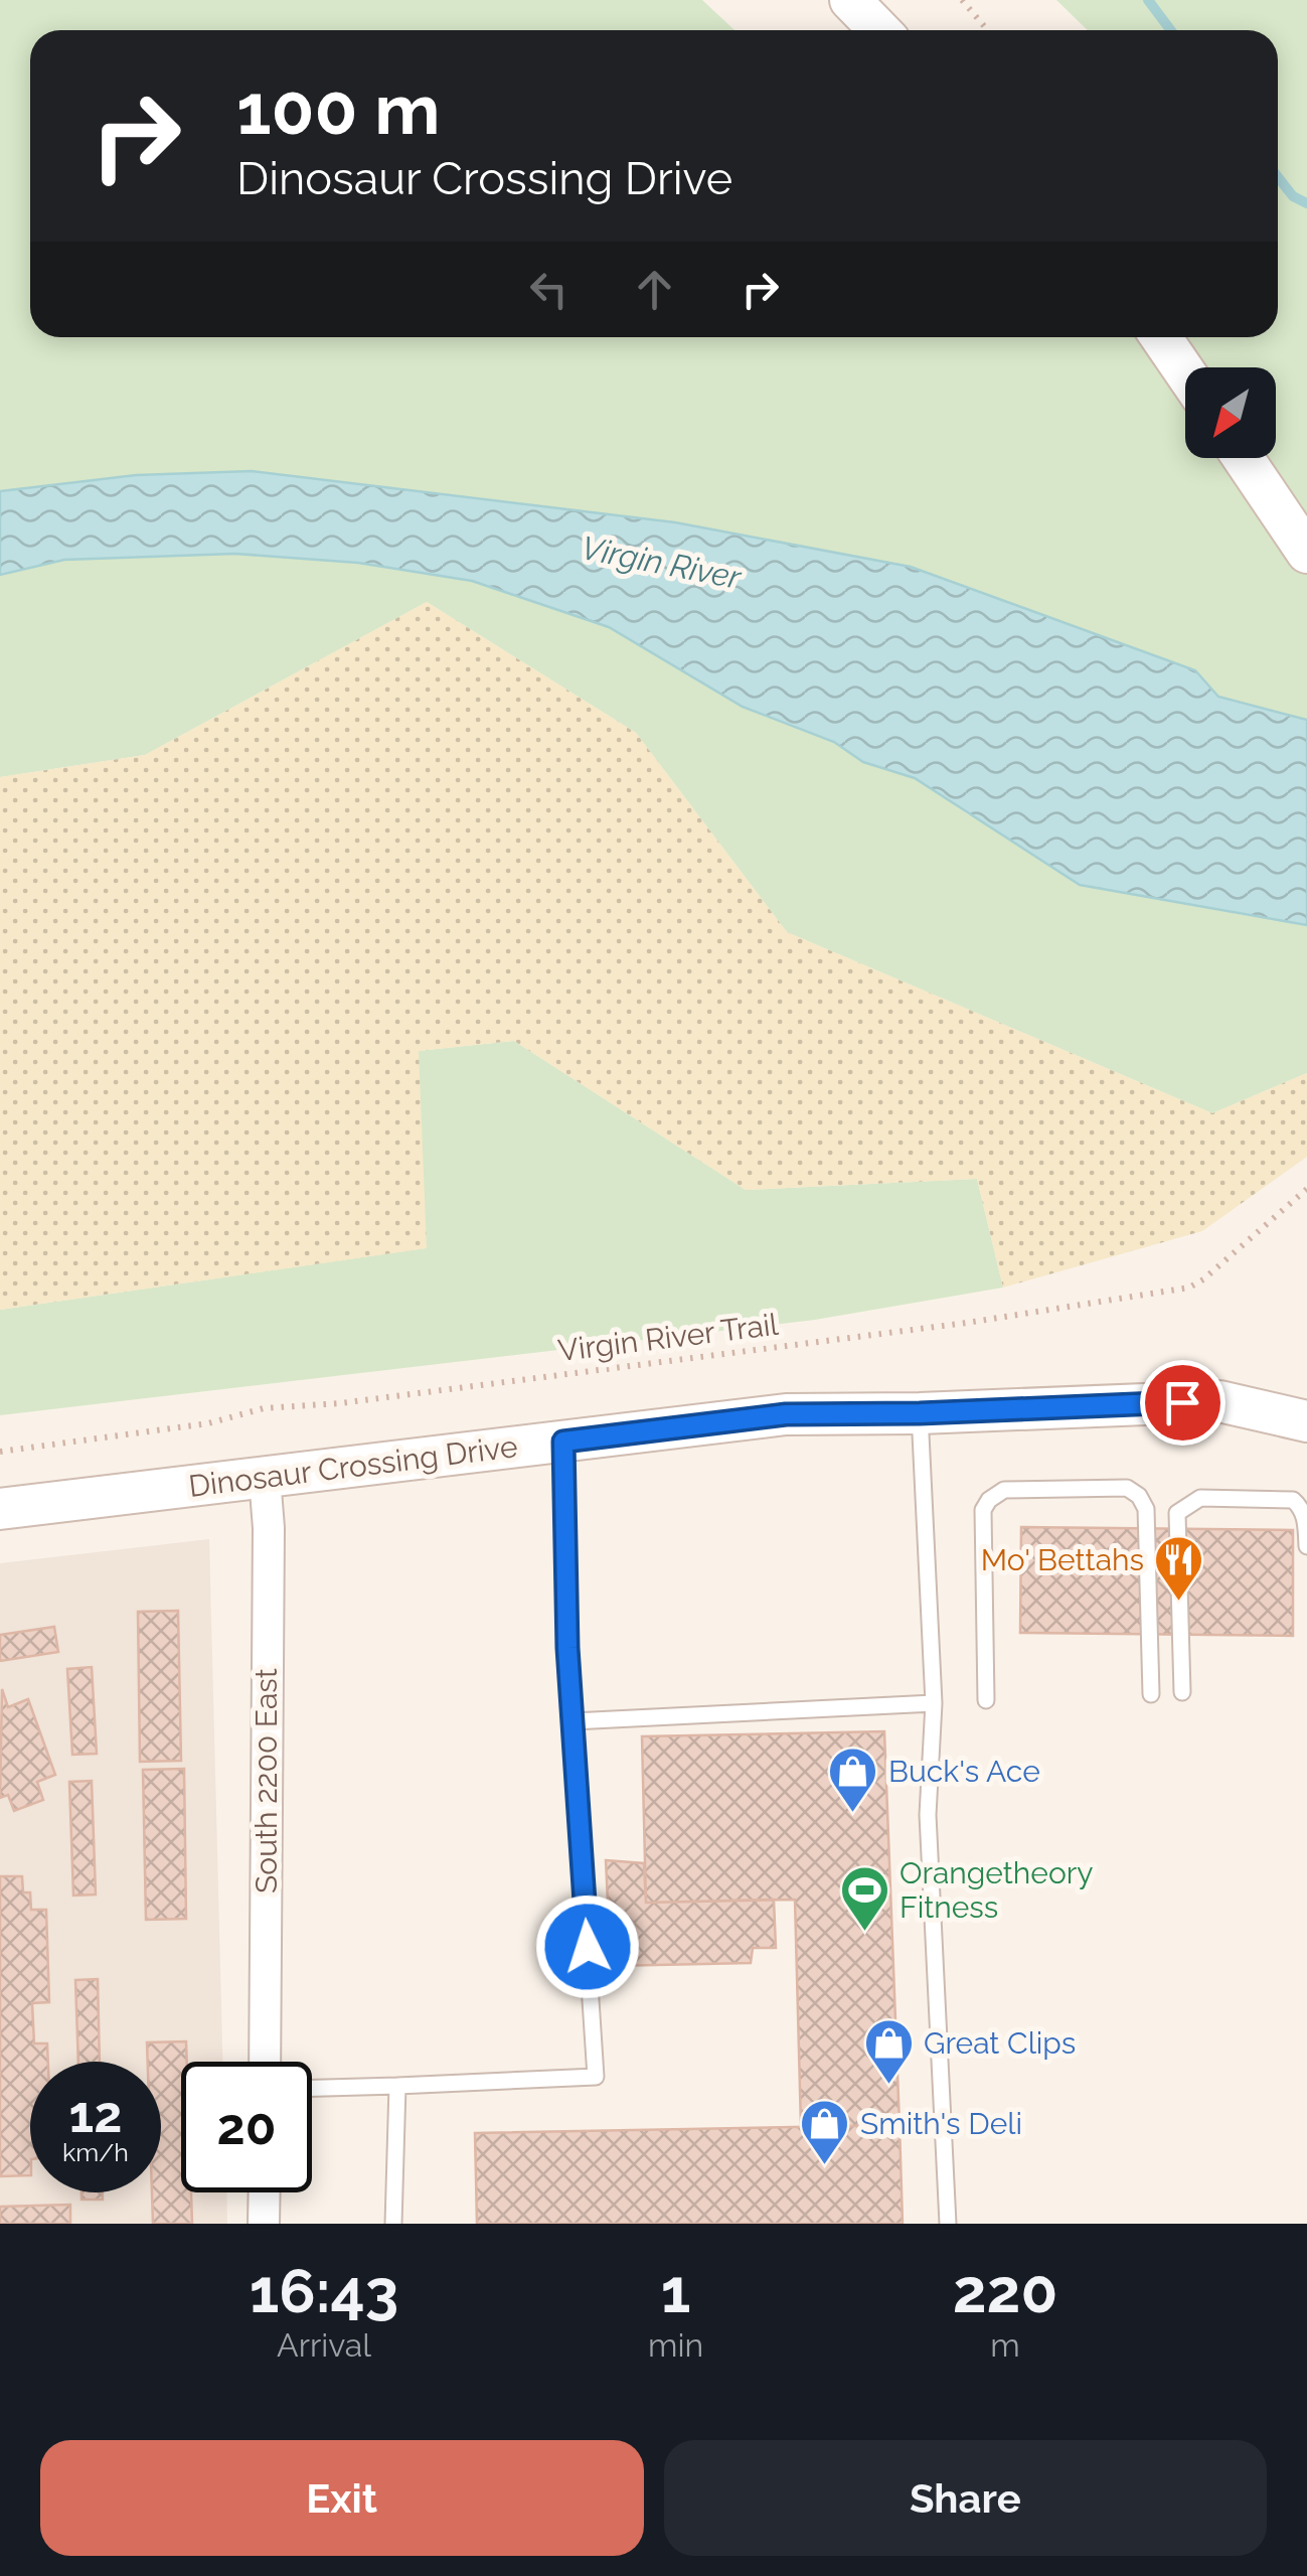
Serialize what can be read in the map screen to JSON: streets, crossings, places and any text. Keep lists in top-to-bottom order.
{
  "streets": {
    "street": ["Dinosaur Crossing Drive", "South 2200 East"],
    "path": ["Virgin River Trail"]
  },
  "crossings": [
    ["Dinosaur Crossing Drive", "South 2200 East"]
  ],
  "water": ["Virgin River"],
  "places": {
    "restaurant": ["Mo' Bettahs"],
    "shop": ["Buck's Ace", "Great Clips", "Smith's Deli"],
    "sports": ["Orangetheory Fitness"]
  },
  "north": "bottom left",
  "page": {
    "turn": ["100 m", "Dinosaur Crossing Drive"],
    "speed": "12 km/h",
    "limit": "20",
    "eta": [
      "16:43",
      "Arrival",
      "1",
      "min",
      "220",
      "m"
    ],
    "buttons": ["Exit", "Share"]
  }
}
